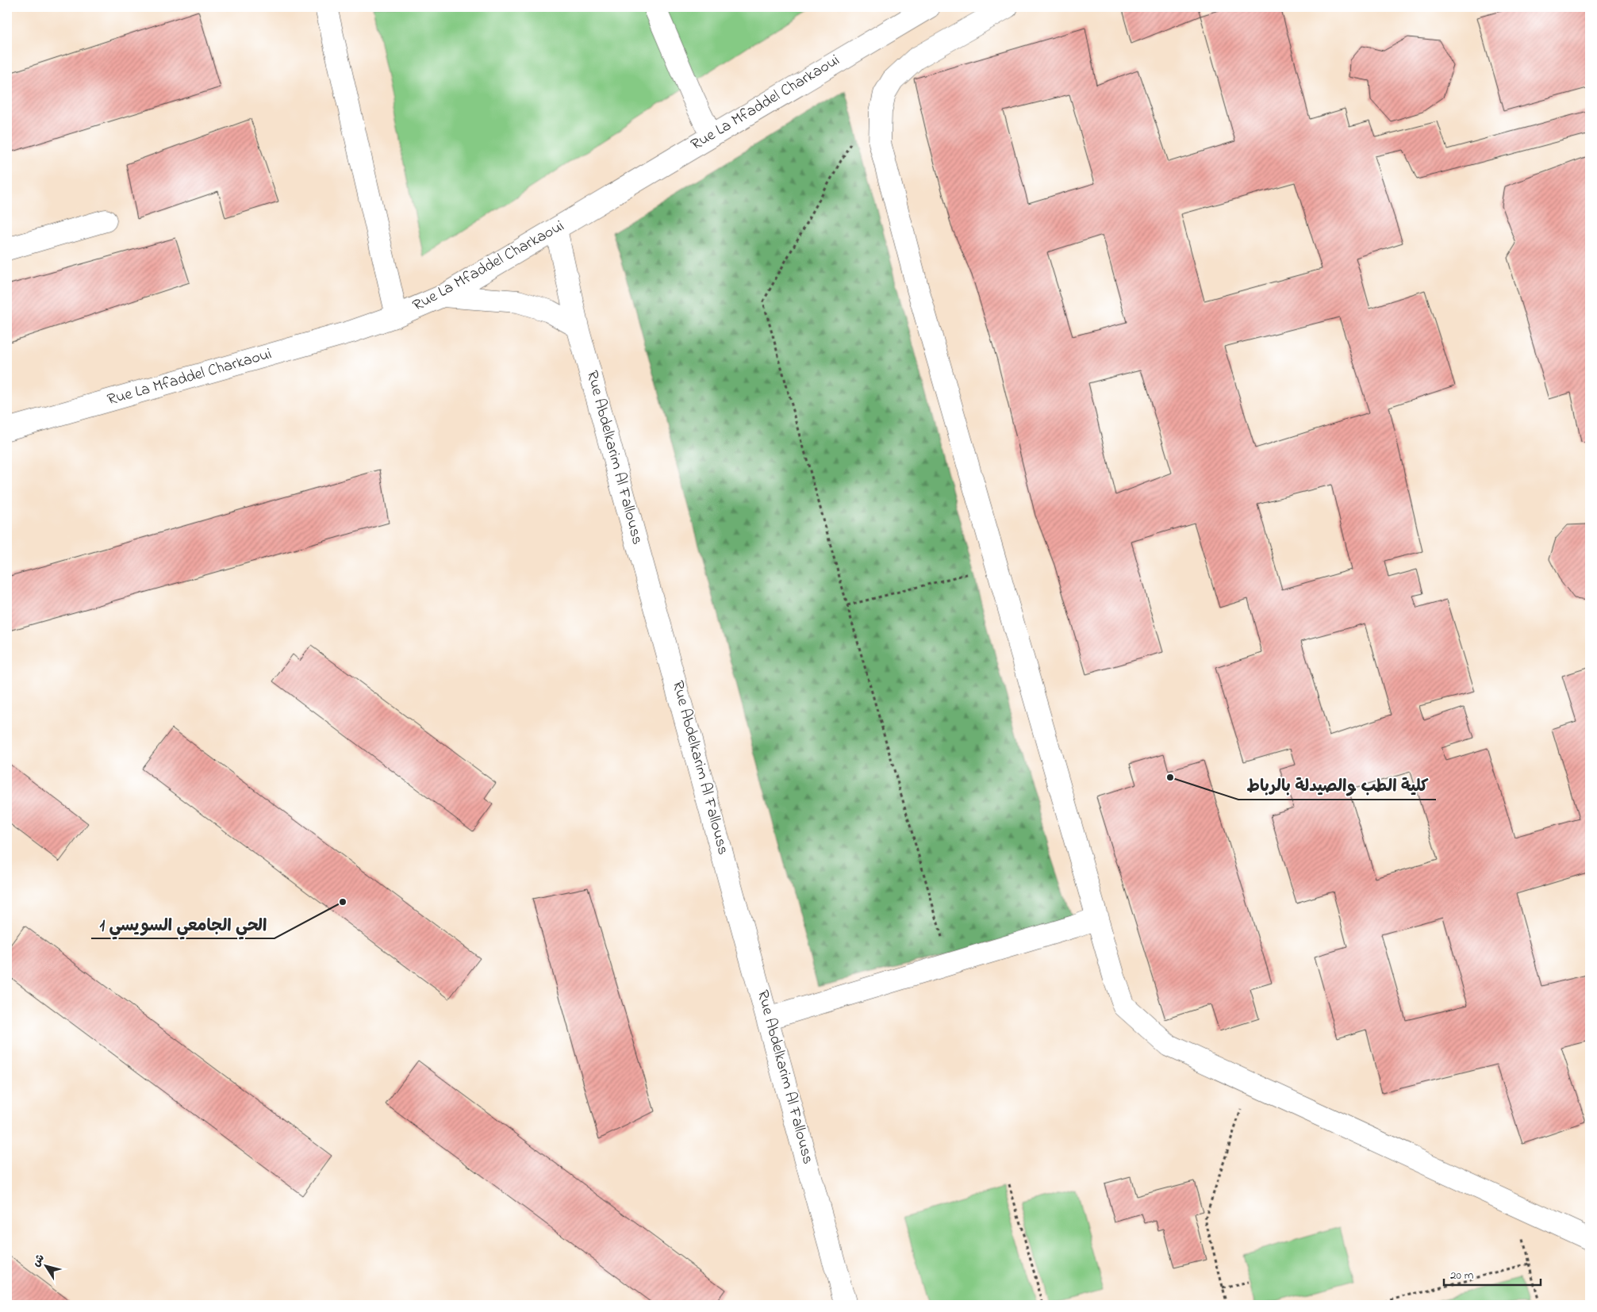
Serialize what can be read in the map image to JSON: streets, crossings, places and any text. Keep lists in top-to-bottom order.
{
  "streets": {
    "street": ["Rue La Mfaddel Charkaoui", "Rue Abdelkarim Al Fallouss"]
  },
  "crossings": [
    ["Rue La Mfaddel Charkaoui", "Rue Abdelkarim Al Fallouss"]
  ],
  "places": ["كلية الطب والصيدلة بالرباط", "الحي الجامعي السويسي 1"],
  "scale_bar": "20 m",
  "north": "top left"
}
